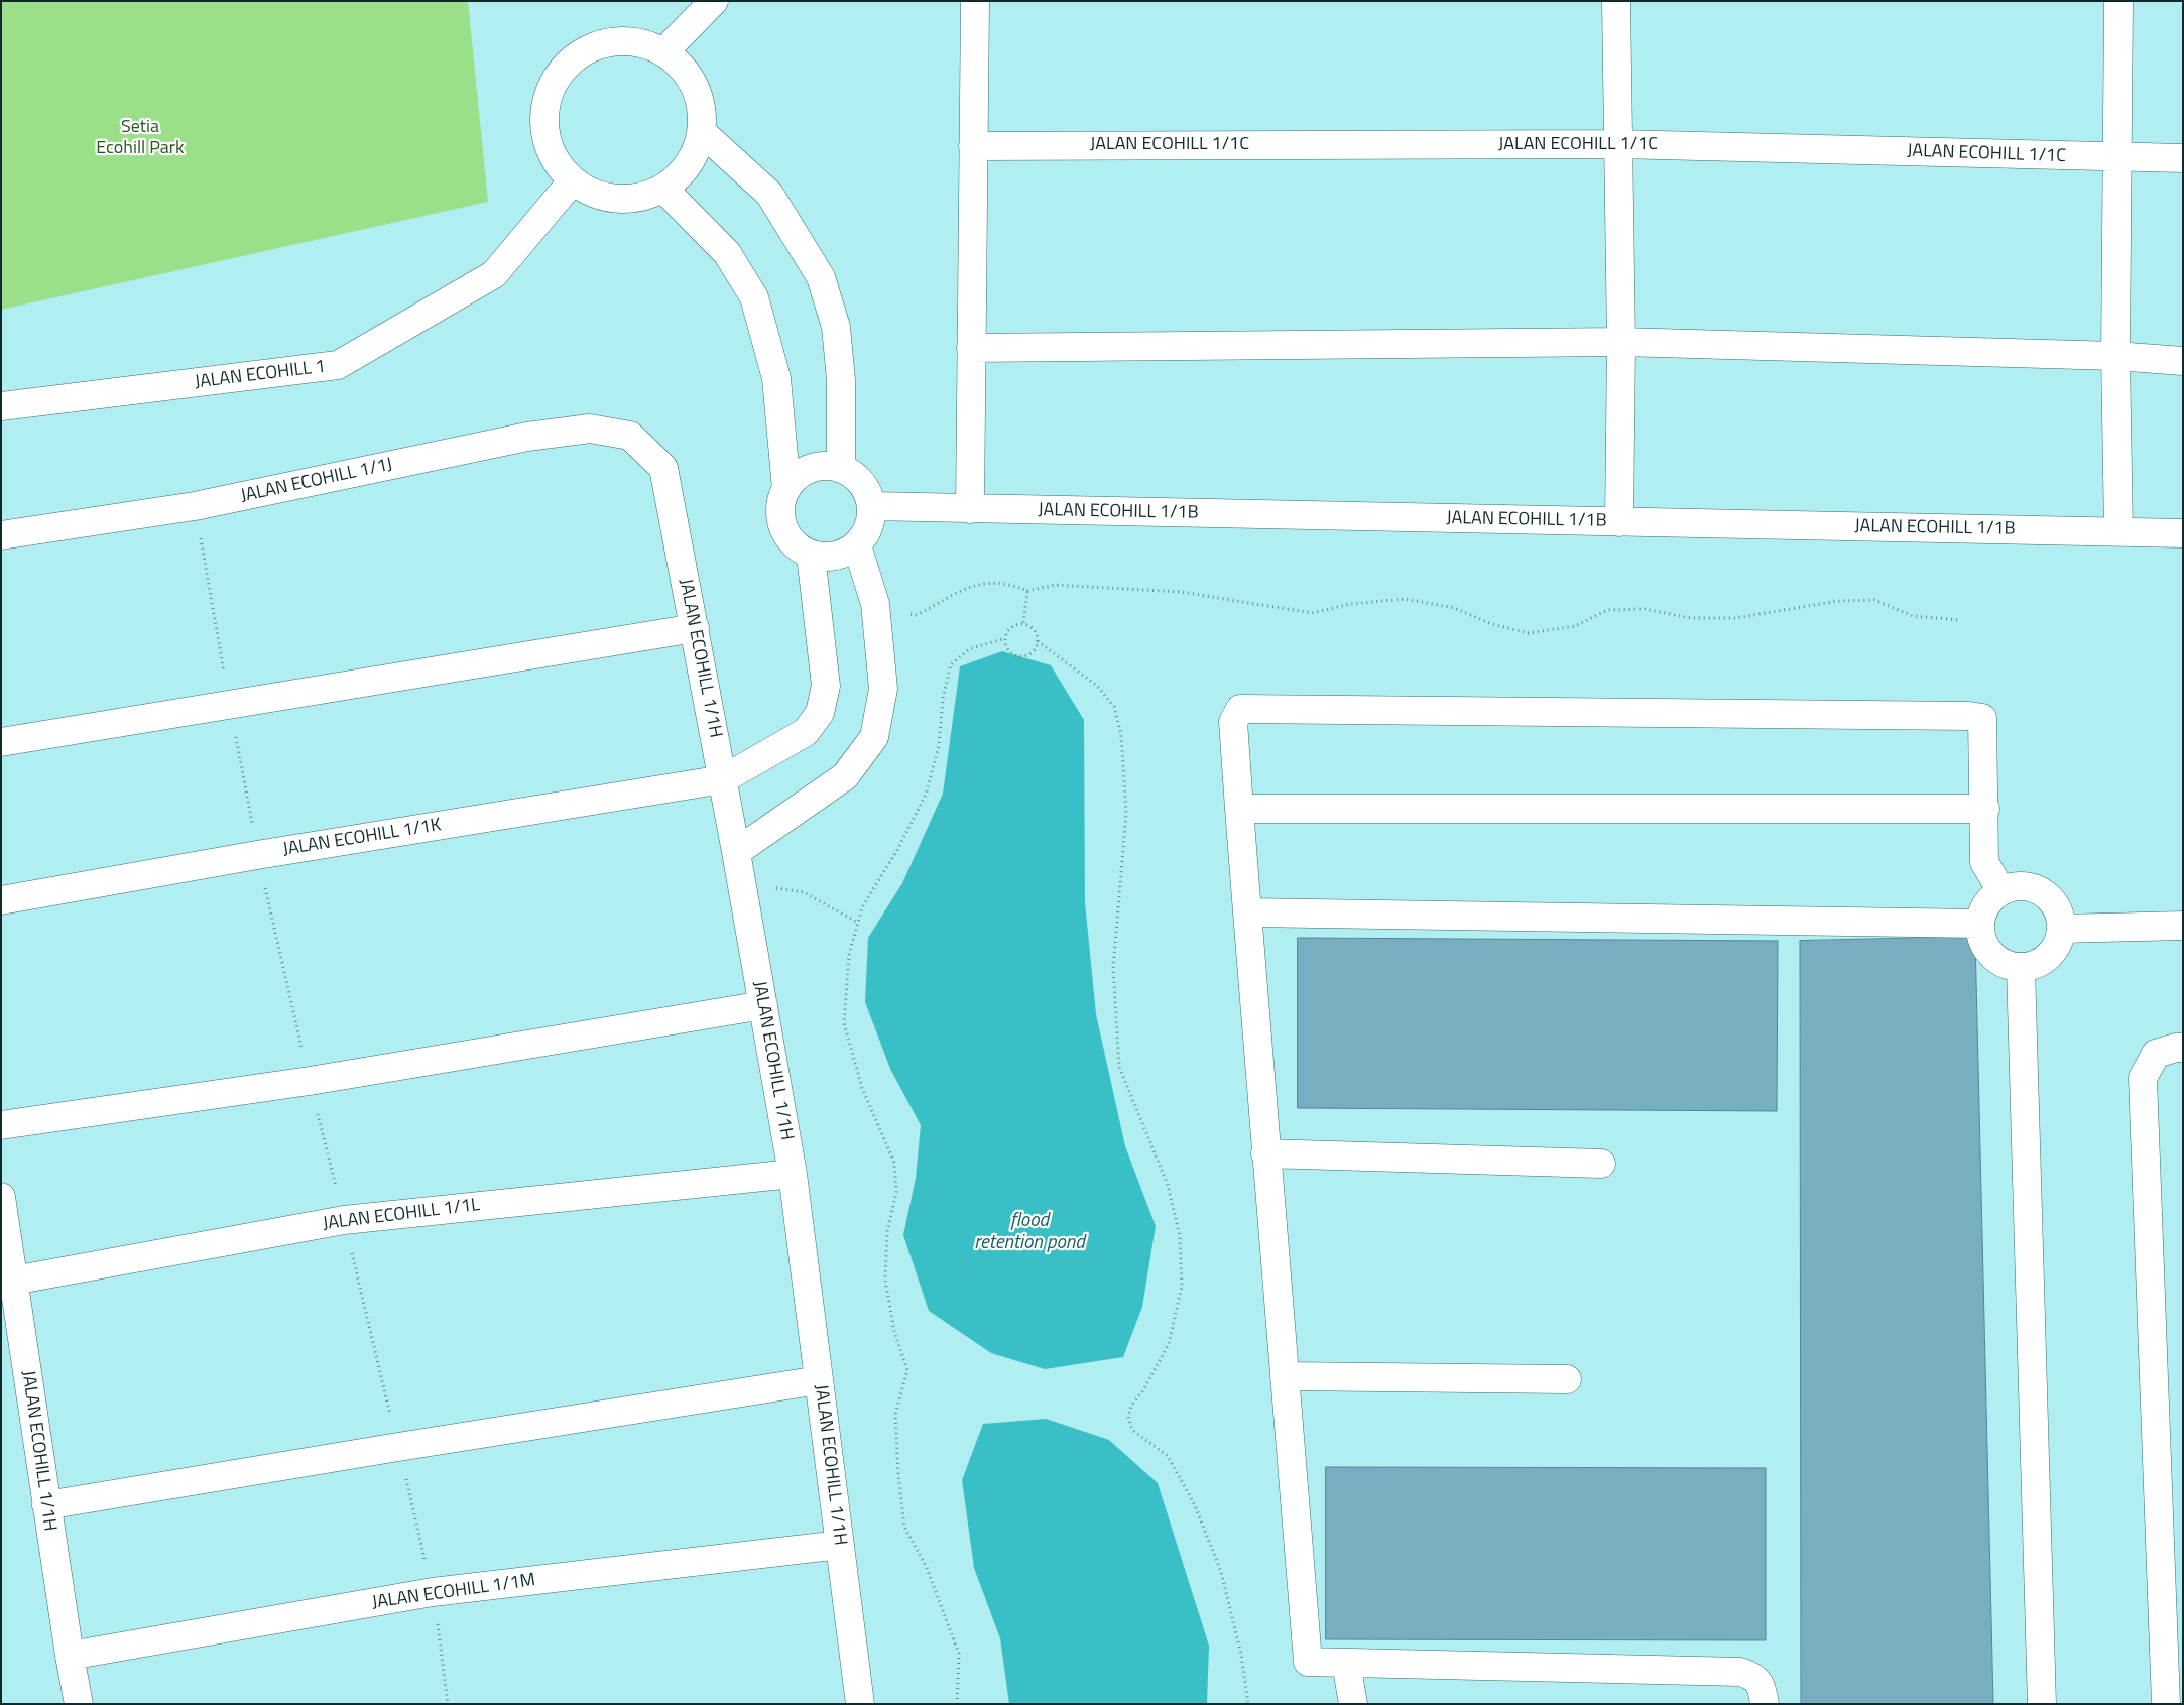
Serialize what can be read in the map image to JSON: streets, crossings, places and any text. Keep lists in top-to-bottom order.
{
  "streets": {
    "street": [
      "JALAN ECOHILL 1/1C",
      "JALAN ECOHILL 1",
      "JALAN ECOHILL 1/1J",
      "JALAN ECOHILL 1/1B",
      "JALAN ECOHILL 1/1H",
      "JALAN ECOHILL 1/1K",
      "JALAN ECOHILL 1/1L",
      "JALAN ECOHILL 1/1M"
    ]
  },
  "crossings": [
    ["JALAN ECOHILL 1/1J", "JALAN ECOHILL 1/1H"],
    ["JALAN ECOHILL 1/1H", "JALAN ECOHILL 1/1K"],
    ["JALAN ECOHILL 1/1H", "JALAN ECOHILL 1/1L"],
    ["JALAN ECOHILL 1/1H", "JALAN ECOHILL 1/1M"]
  ],
  "water": ["flood retention pond"],
  "parks": ["Setia Ecohill Park"]
}
